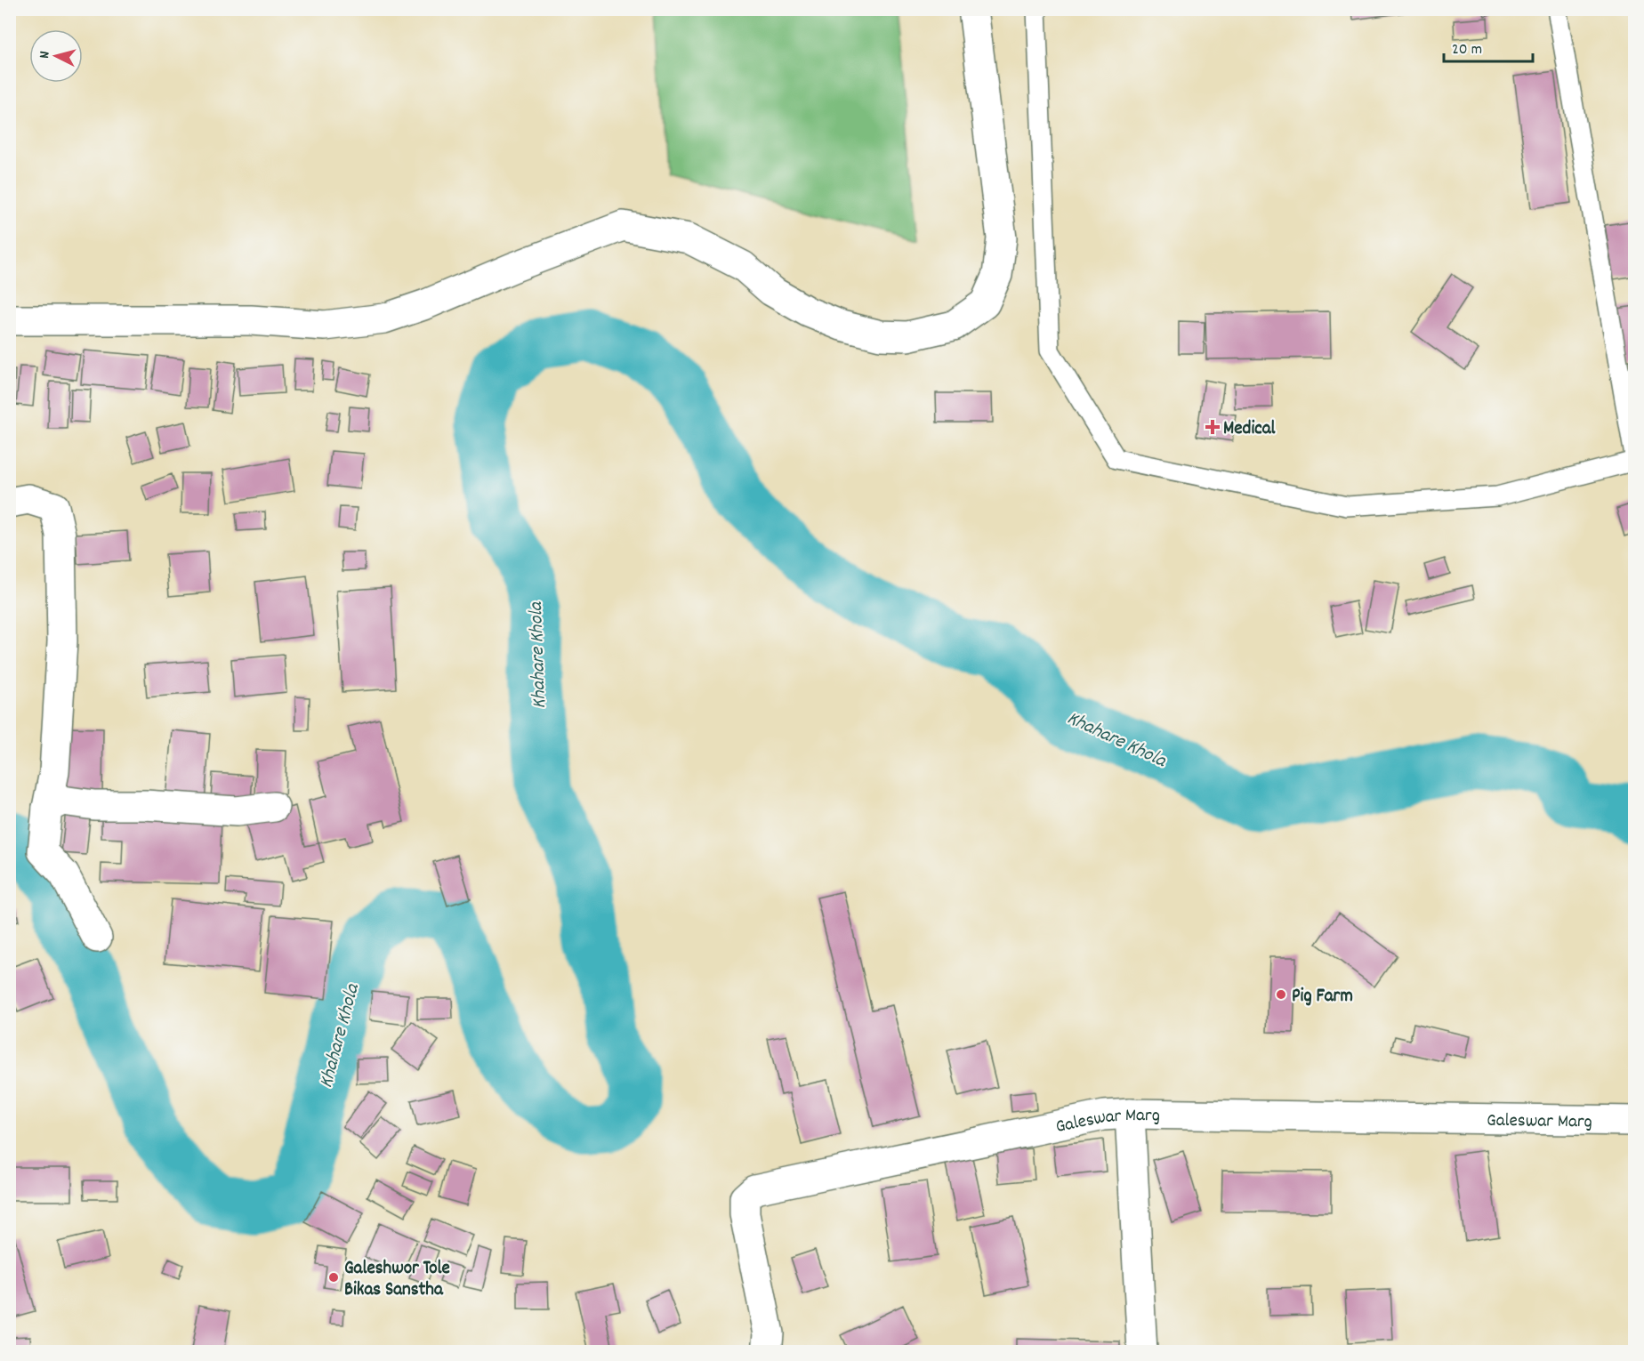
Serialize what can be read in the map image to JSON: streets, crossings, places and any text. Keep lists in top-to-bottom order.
{
  "streets": {
    "street": ["Galeswar Marg"]
  },
  "water": ["Khahare Khola"],
  "places": {
    "health": ["Medical"],
    "other": ["Pig Farm", "Galeshwor Tole Bikas Sanstha"]
  },
  "scale_bar": "20 m",
  "north": "left"
}
